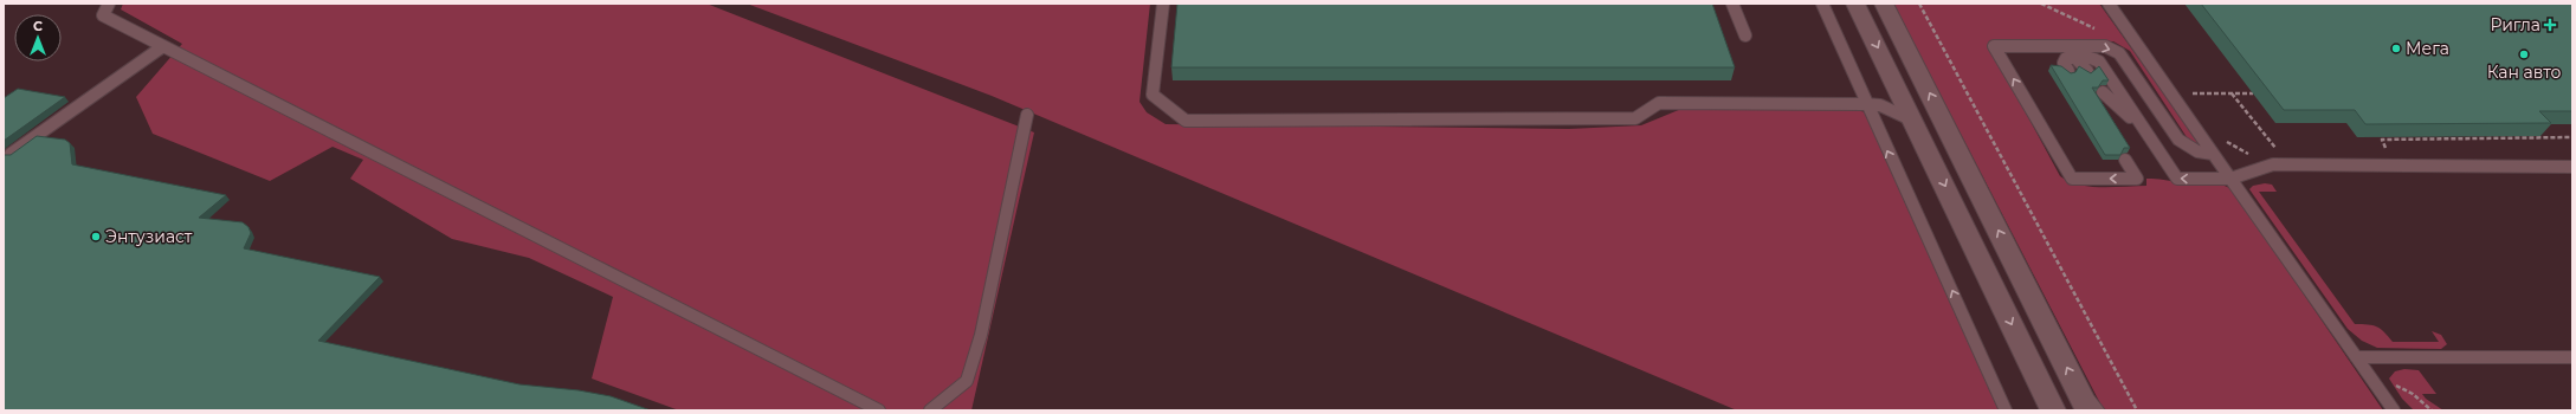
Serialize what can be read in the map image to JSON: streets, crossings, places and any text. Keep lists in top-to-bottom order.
{
  "places": {
    "health": ["Ригла"],
    "other": ["Мега", "Кан авто", "Энтузиаст"]
  },
  "north": "top"
}
